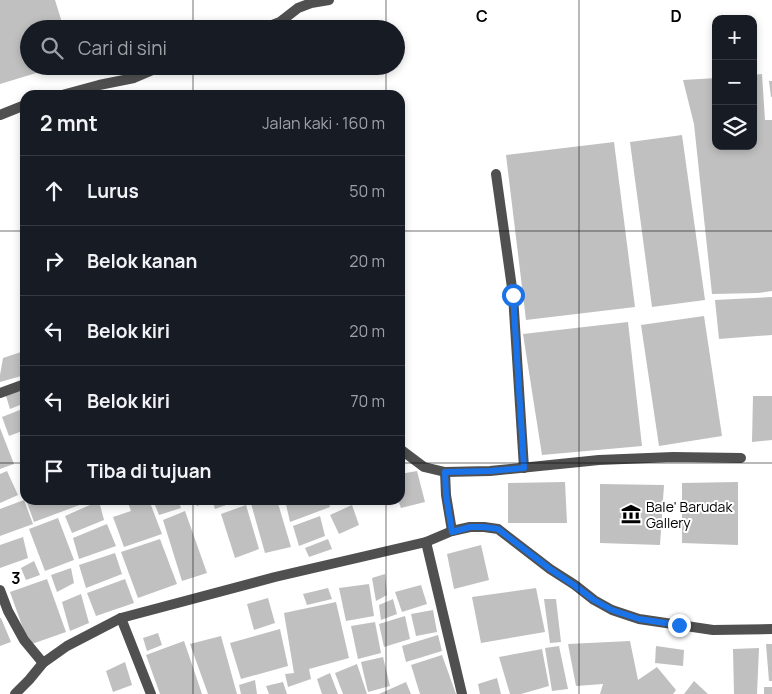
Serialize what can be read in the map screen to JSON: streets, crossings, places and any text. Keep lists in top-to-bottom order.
{
  "places": {
    "museum": ["Bale' Barudak Gallery"]
  },
  "page": {
    "map_buttons": ["+", "−"],
    "search": "Cari di sini",
    "heading": ["2 mnt", "Jalan kaki · 160 m"],
    "list": [
      ["Lurus", "50 m"],
      ["Belok kanan", "20 m"],
      ["Belok kiri", "20 m"],
      ["Belok kiri", "70 m"],
      "Tiba di tujuan"
    ]
  },
  "grid": {
    "columns": ["C", "D"],
    "rows": ["3"]
  }
}
